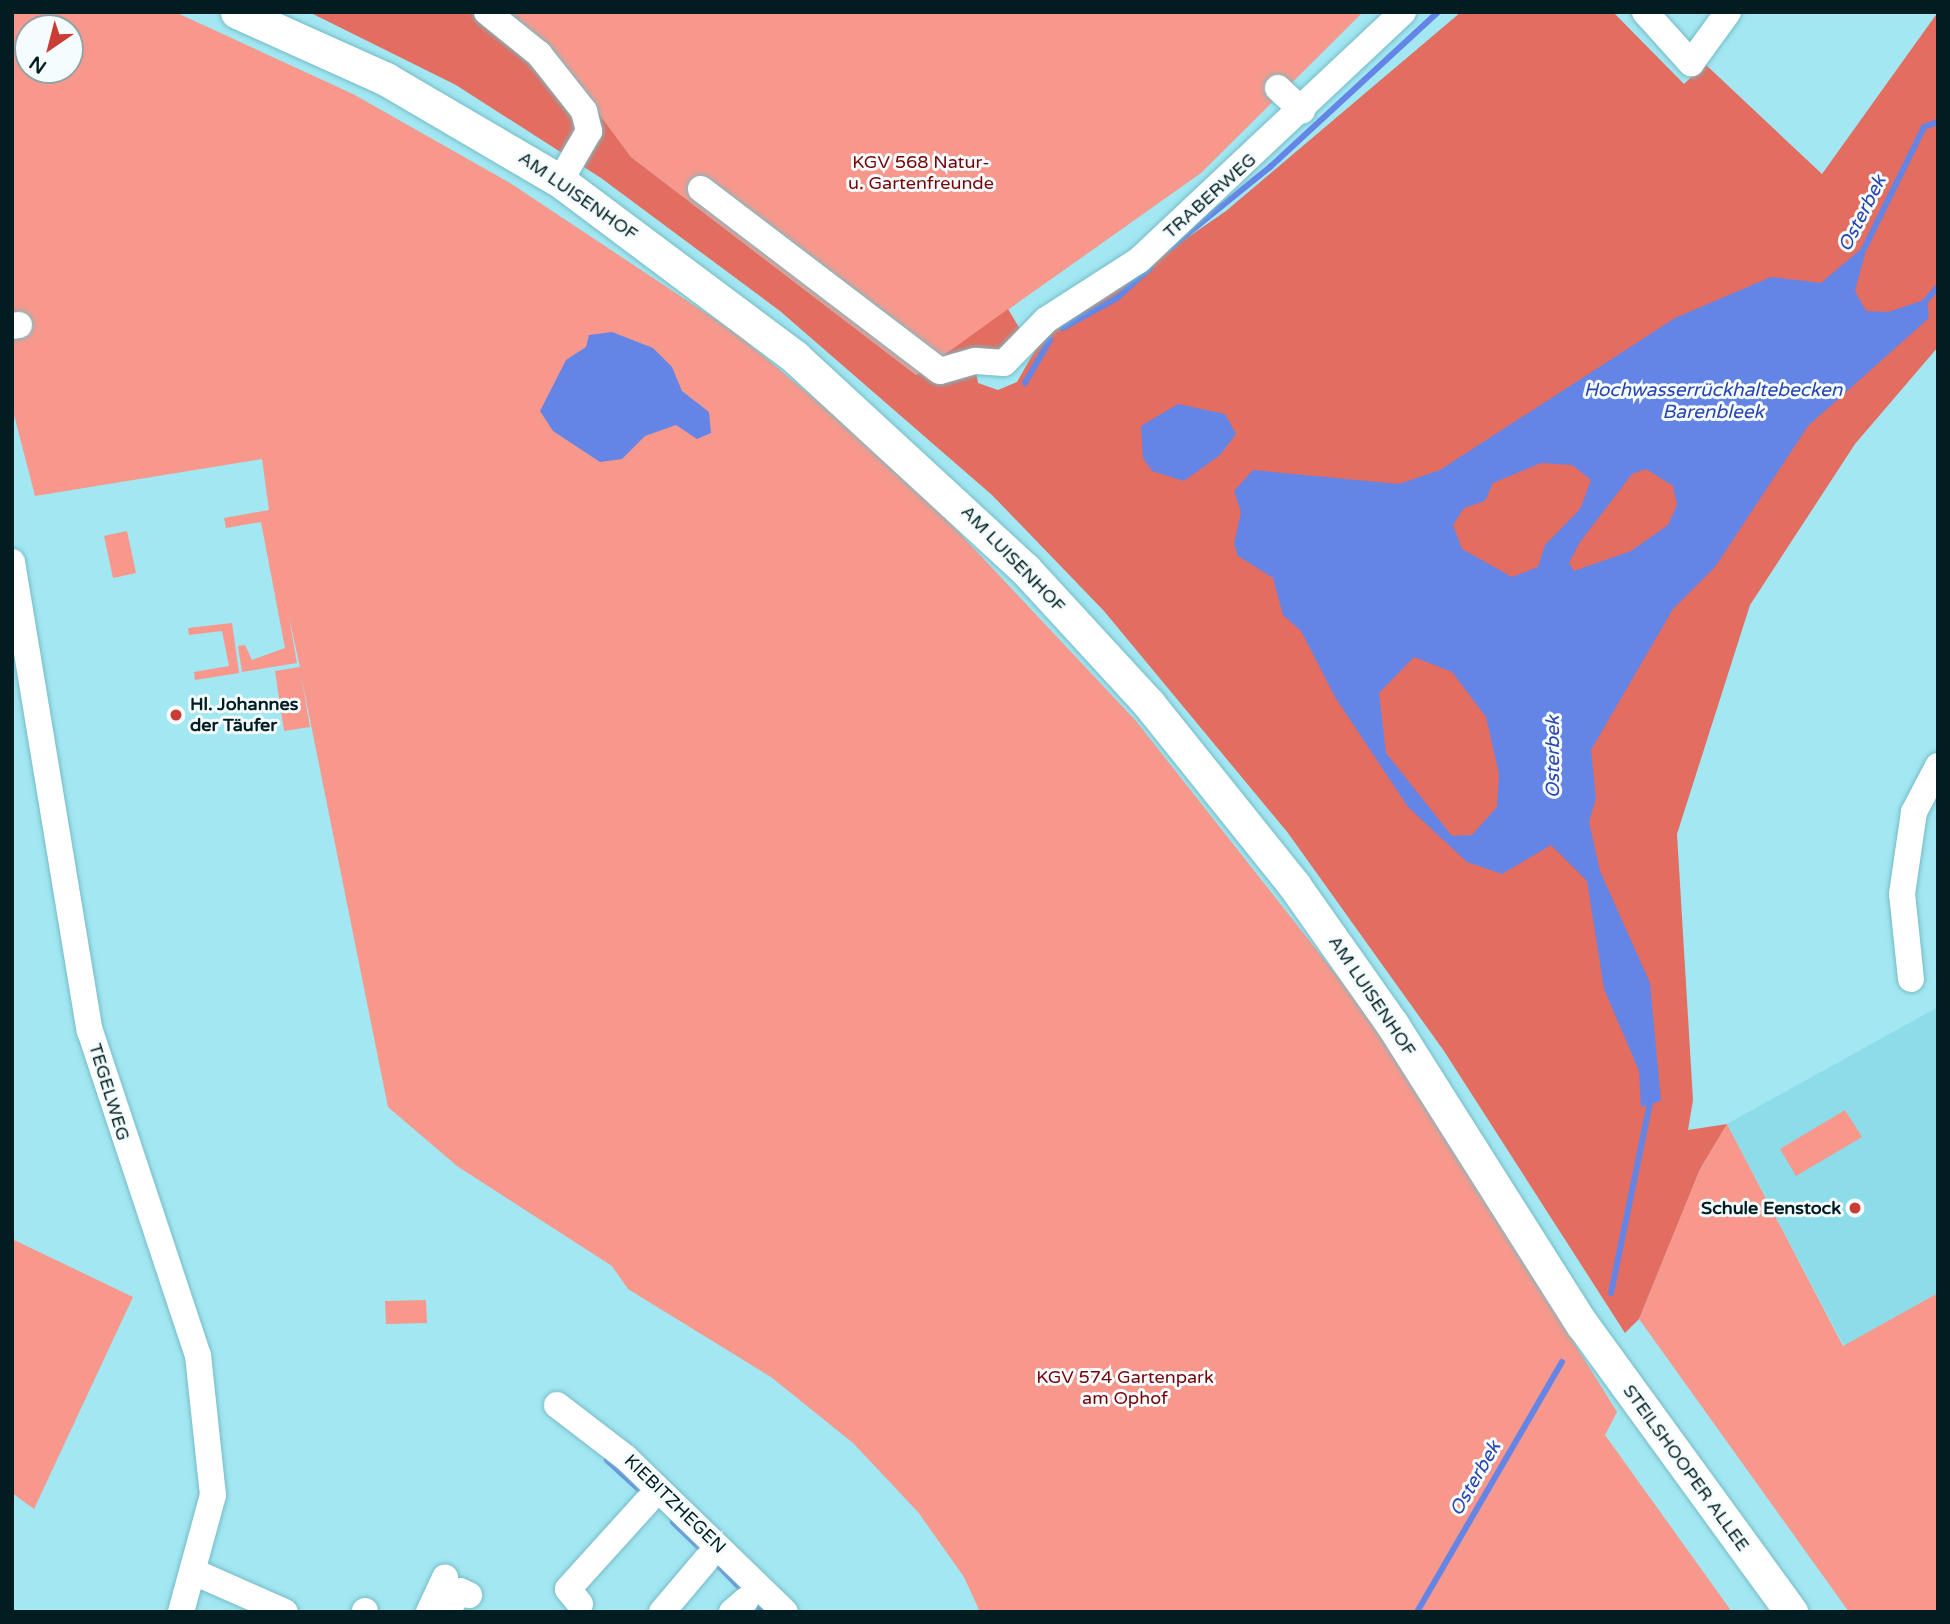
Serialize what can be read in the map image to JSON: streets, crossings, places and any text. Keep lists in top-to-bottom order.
{
  "streets": {
    "main road": ["AM LUISENHOF", "STEILSHOOPER ALLEE"],
    "street": ["TRABERWEG", "TEGELWEG", "KIEBITZHEGEN"]
  },
  "crossings": [
    ["AM LUISENHOF", "STEILSHOOPER ALLEE"]
  ],
  "water": ["Osterbek", "Hochwasserrückhaltebecken Barenbleek"],
  "parks": ["KGV 568 Natur- u. Gartenfreunde", "KGV 574 Gartenpark am Ophof"],
  "places": ["Hl. Johannes der Täufer", "Schule Eenstock"],
  "north": "bottom left"
}
